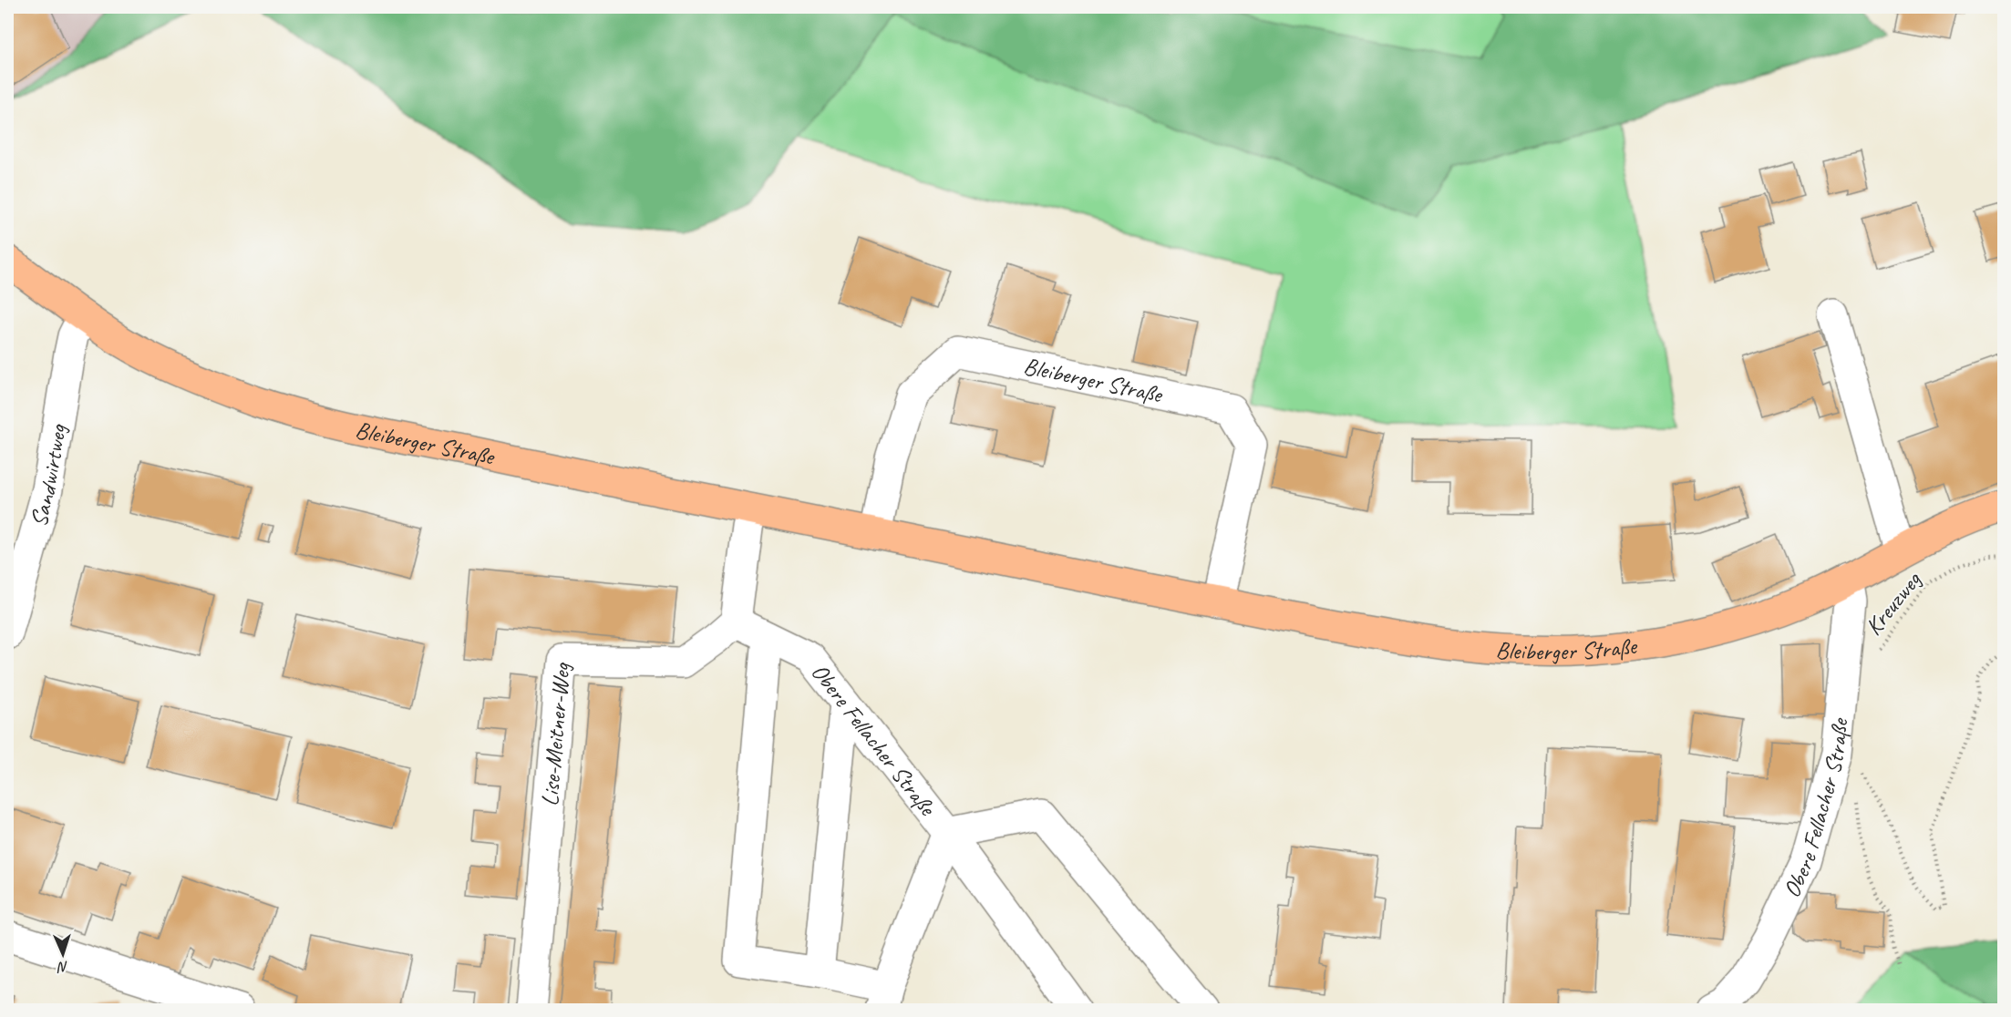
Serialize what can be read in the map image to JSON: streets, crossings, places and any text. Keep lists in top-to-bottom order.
{
  "streets": {
    "main road": ["Bleiberger Straße"],
    "street": ["Sandwirtweg", "Lise-Meitner-Weg", "Obere Fellacher Straße"],
    "path": ["Kreuzweg"]
  },
  "crossings": [
    ["Bleiberger Straße", "Sandwirtweg"],
    ["Bleiberger Straße", "Obere Fellacher Straße"],
    ["Lise-Meitner-Weg", "Obere Fellacher Straße"]
  ],
  "north": "bottom"
}
